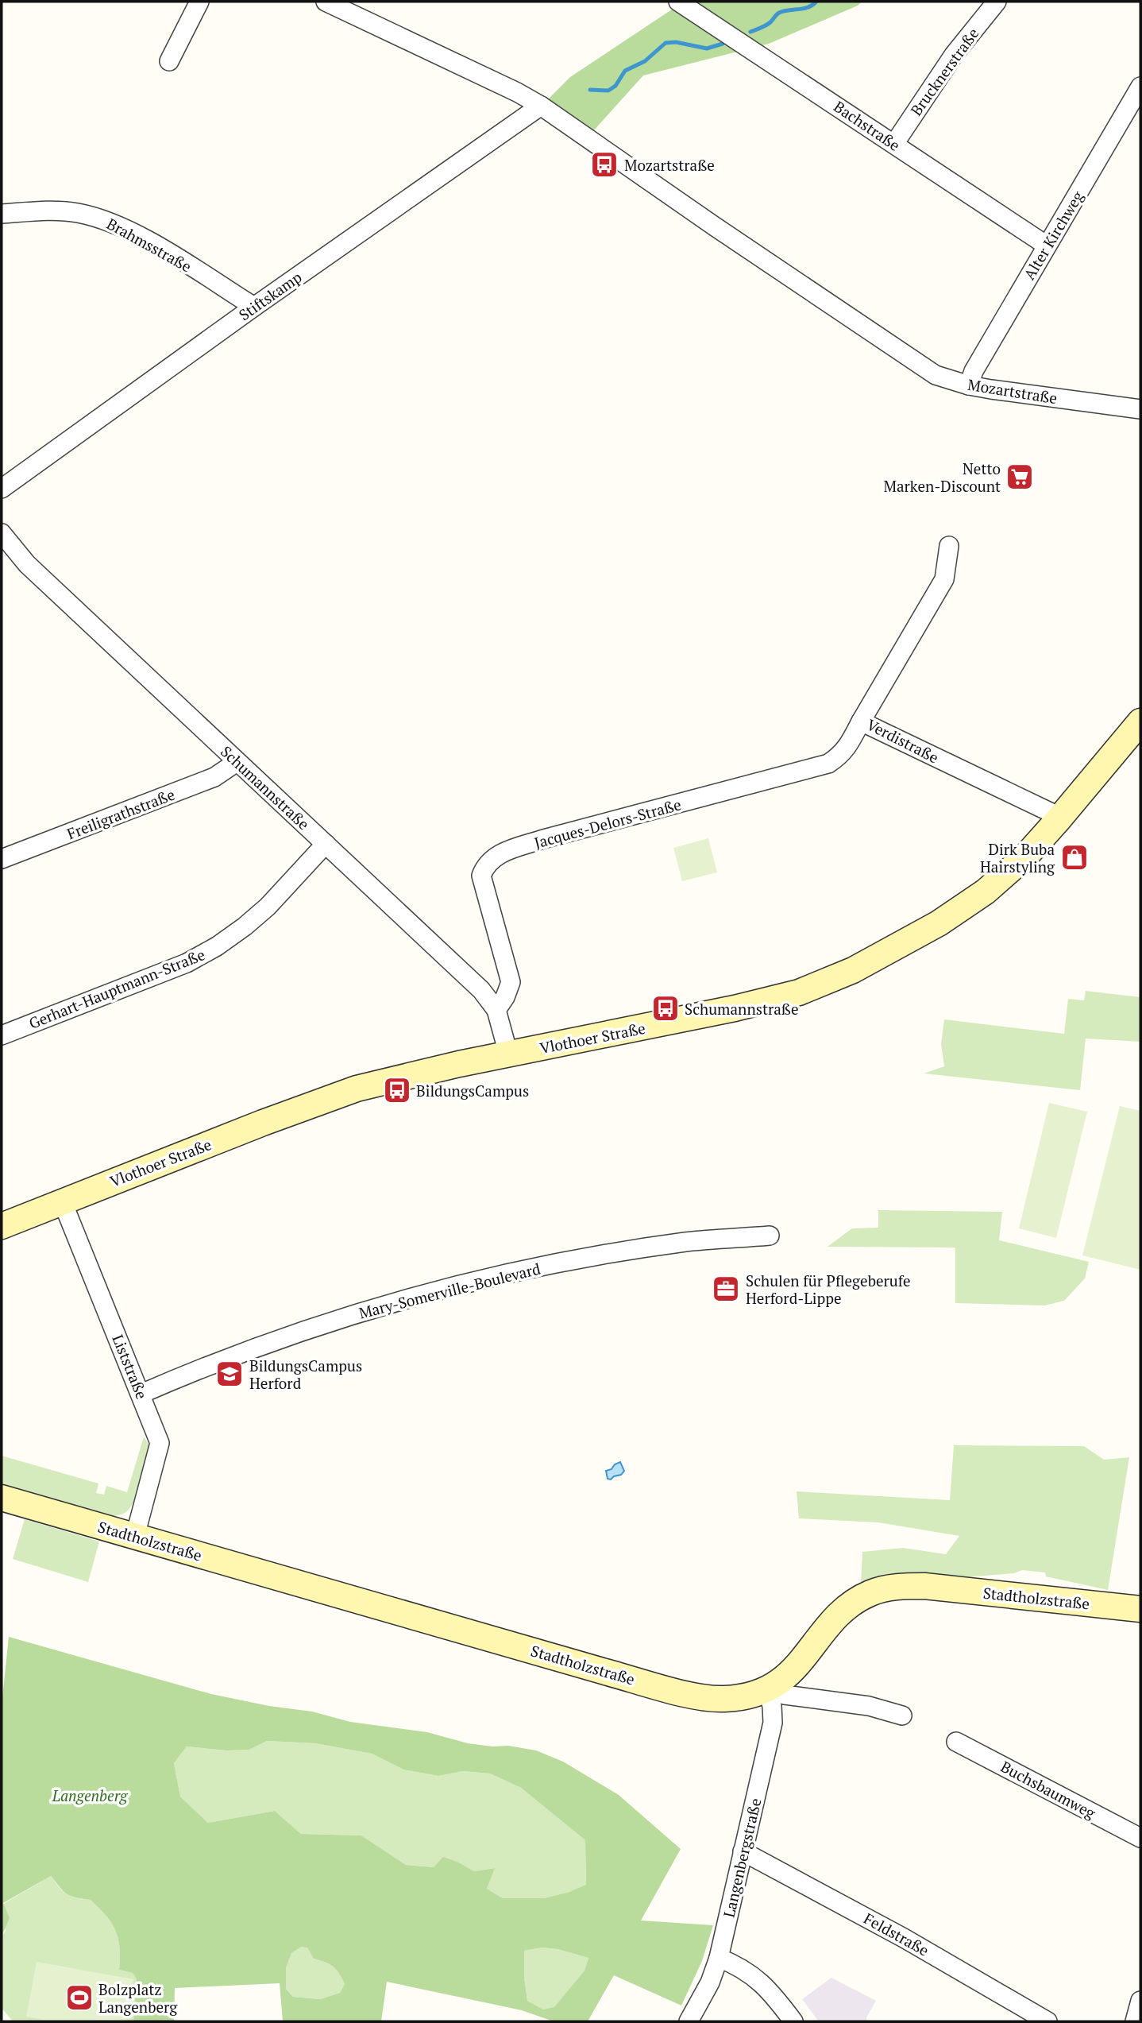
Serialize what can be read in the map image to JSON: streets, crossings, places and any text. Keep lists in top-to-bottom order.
{
  "streets": {
    "street": [
      "Brucknerstraße",
      "Bachstraße",
      "Alter Kirchweg",
      "Brahmsstraße",
      "Stiftskamp",
      "Mozartstraße",
      "Verdistraße",
      "Schumannstraße",
      "Freiligrathstraße",
      "Jacques-Delors-Straße",
      "Gerhart-Hauptmann-Straße",
      "Vlothoer Straße",
      "Mary-Somerville-Boulevard",
      "Liststraße",
      "Stadtholzstraße",
      "Buchsbaumweg",
      "Langenbergstraße",
      "Feldstraße"
    ]
  },
  "crossings": [
    ["Brucknerstraße", "Bachstraße"],
    ["Bachstraße", "Alter Kirchweg"],
    ["Alter Kirchweg", "Mozartstraße"],
    ["Brahmsstraße", "Stiftskamp"],
    ["Stiftskamp", "Mozartstraße"],
    ["Verdistraße", "Jacques-Delors-Straße"],
    ["Verdistraße", "Vlothoer Straße"],
    ["Schumannstraße", "Freiligrathstraße"],
    ["Schumannstraße", "Jacques-Delors-Straße"],
    ["Schumannstraße", "Gerhart-Hauptmann-Straße"],
    ["Schumannstraße", "Vlothoer Straße"],
    ["Vlothoer Straße", "Liststraße"],
    ["Mary-Somerville-Boulevard", "Liststraße"],
    ["Liststraße", "Stadtholzstraße"],
    ["Stadtholzstraße", "Langenbergstraße"],
    ["Langenbergstraße", "Feldstraße"]
  ],
  "parks": ["Langenberg"],
  "places": {
    "bus stop": ["Mozartstraße", "Schumannstraße", "BildungsCampus"],
    "supermarket": ["Netto Marken-Discount"],
    "shop": ["Dirk Buba Hairstyling"],
    "office": ["Schulen für Pflegeberufe Herford-Lippe"],
    "school or university": ["BildungsCampus Herford"],
    "sports": ["Bolzplatz Langenberg"]
  }
}
